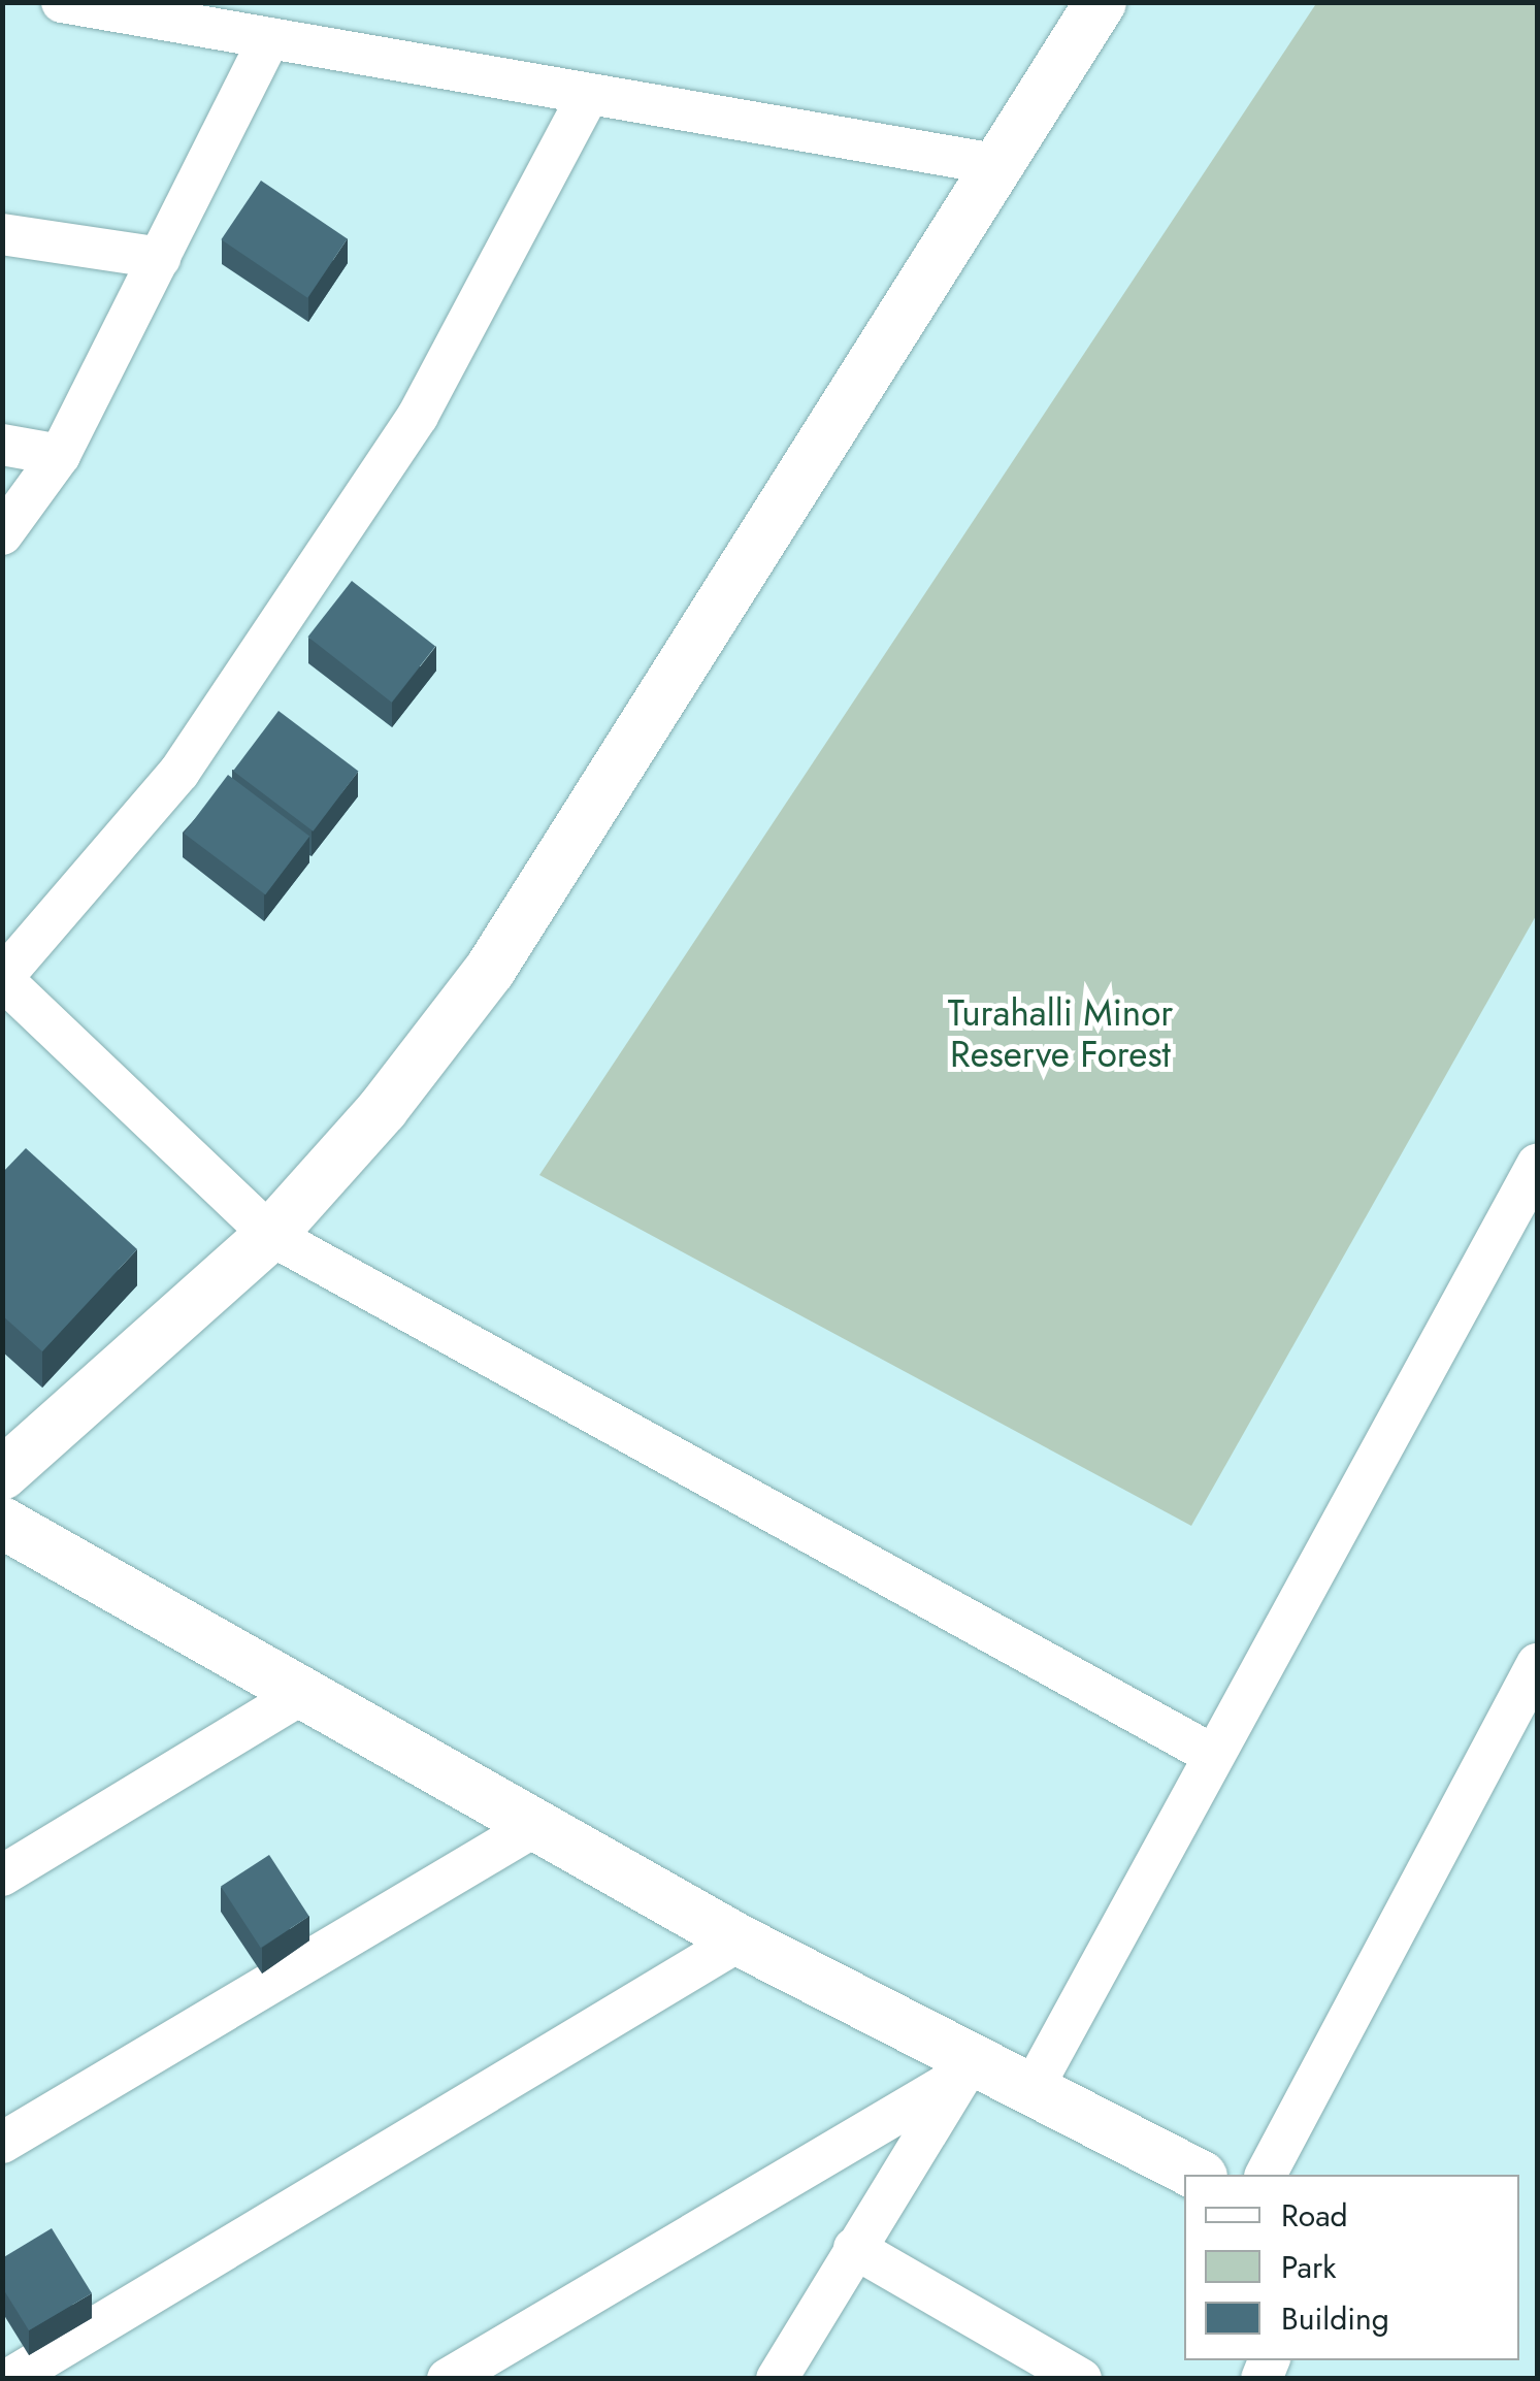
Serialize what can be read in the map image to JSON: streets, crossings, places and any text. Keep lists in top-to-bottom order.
{
  "parks": ["Turahalli Minor Reserve Forest"],
  "legend": ["Road", "Park", "Building"]
}
